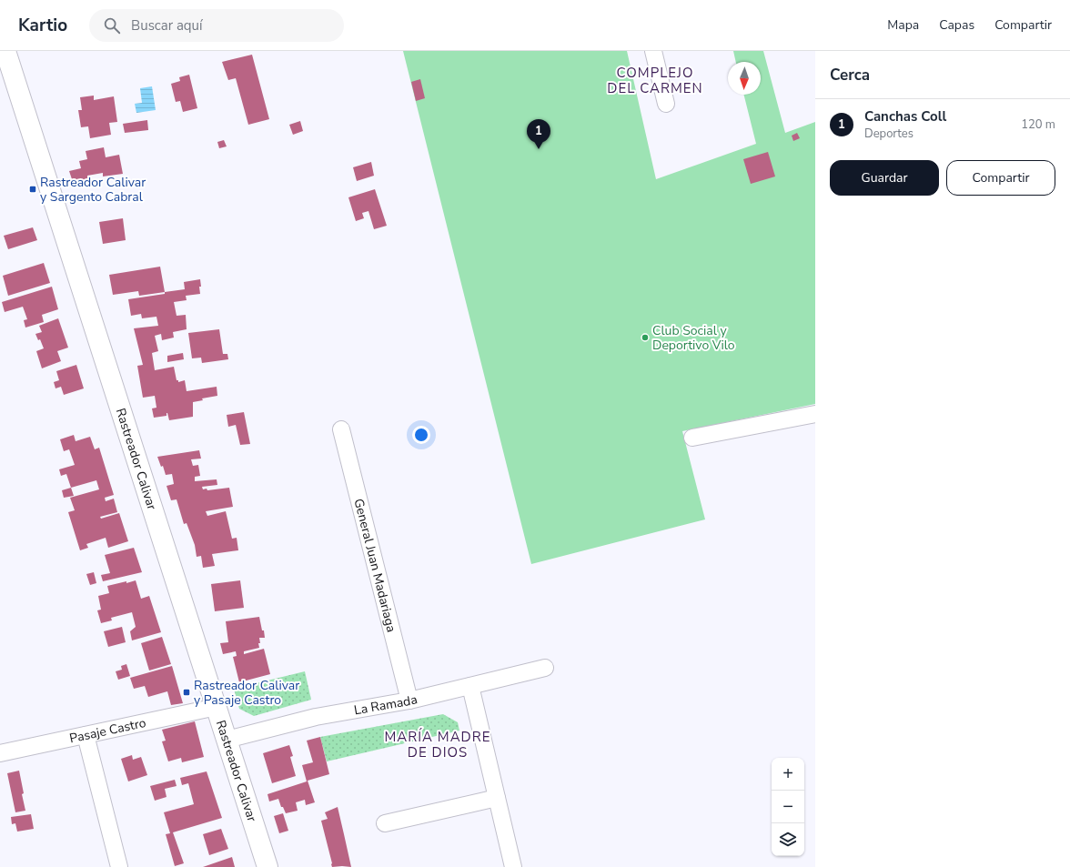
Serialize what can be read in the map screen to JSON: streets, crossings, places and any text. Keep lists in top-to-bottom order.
{
  "streets": {
    "main road": ["Rastreador Calivar"],
    "street": ["General Juan Madariaga", "La Ramada", "Pasaje Castro"]
  },
  "crossings": [
    ["Rastreador Calivar", "La Ramada"],
    ["Rastreador Calivar", "Pasaje Castro"],
    ["General Juan Madariaga", "La Ramada"]
  ],
  "districts": ["COMPLEJO DEL CARMEN", "MARÍA MADRE DE DIOS"],
  "places": {
    "transit": ["Rastreador Calivar y Sargento Cabral", "Rastreador Calivar y Pasaje Castro"],
    "other": ["Club Social y Deportivo Vilo"]
  },
  "north": "bottom",
  "page": {
    "header": "Kartio",
    "search": "Buscar aquí",
    "nav": ["Mapa", "Capas", "Compartir"],
    "heading": "Cerca",
    "list": [
      {
        "mark": "1",
        "name": "Canchas Coll",
        "note": "Deportes",
        "value": "120 m"
      }
    ],
    "pins": "1",
    "buttons": ["Guardar", "Compartir"],
    "map_buttons": ["+", "−"]
  }
}
